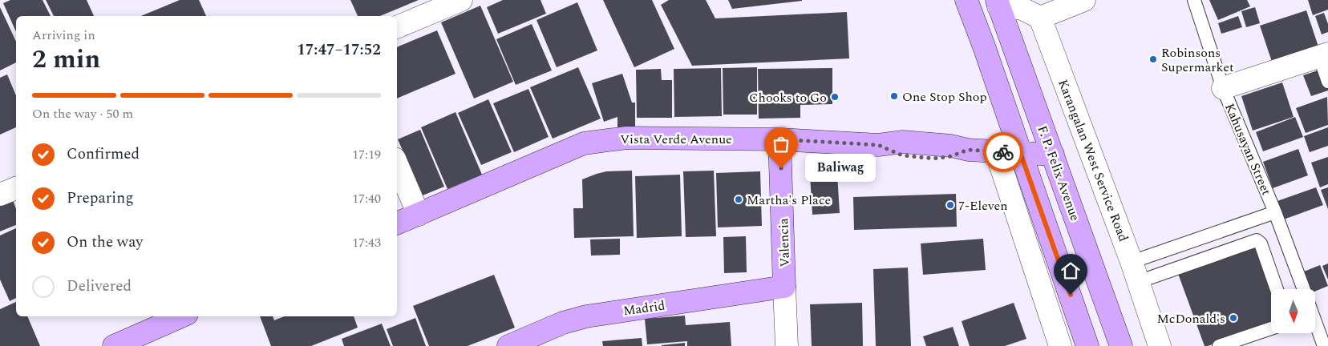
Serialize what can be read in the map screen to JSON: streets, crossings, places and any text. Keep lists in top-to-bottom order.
{
  "streets": {
    "street": [
      "Vista Verde Avenue",
      "Karangalan West Service Road",
      "F. P. Felix Avenue",
      "Valencia",
      "Madrid"
    ],
    "lane": ["Kahusayan Street"]
  },
  "crossings": [
    ["Vista Verde Avenue", "F. P. Felix Avenue"],
    ["Vista Verde Avenue", "Valencia"],
    ["Valencia", "Madrid"]
  ],
  "places": [
    "Robinsons Supermarket",
    "One Stop Shop",
    "Chooks to Go",
    "Baliwag",
    "Martha's Place",
    "7-Eleven",
    "McDonald's"
  ],
  "north": "bottom",
  "page": {
    "heading": ["2 min", "Arriving in", "17:47–17:52"],
    "bar": "On the way · 50 m",
    "list": [
      ["Confirmed", "17:19"],
      ["Preparing", "17:40"],
      ["On the way", "17:43"],
      "Delivered"
    ],
    "bubble": "Baliwag"
  }
}
